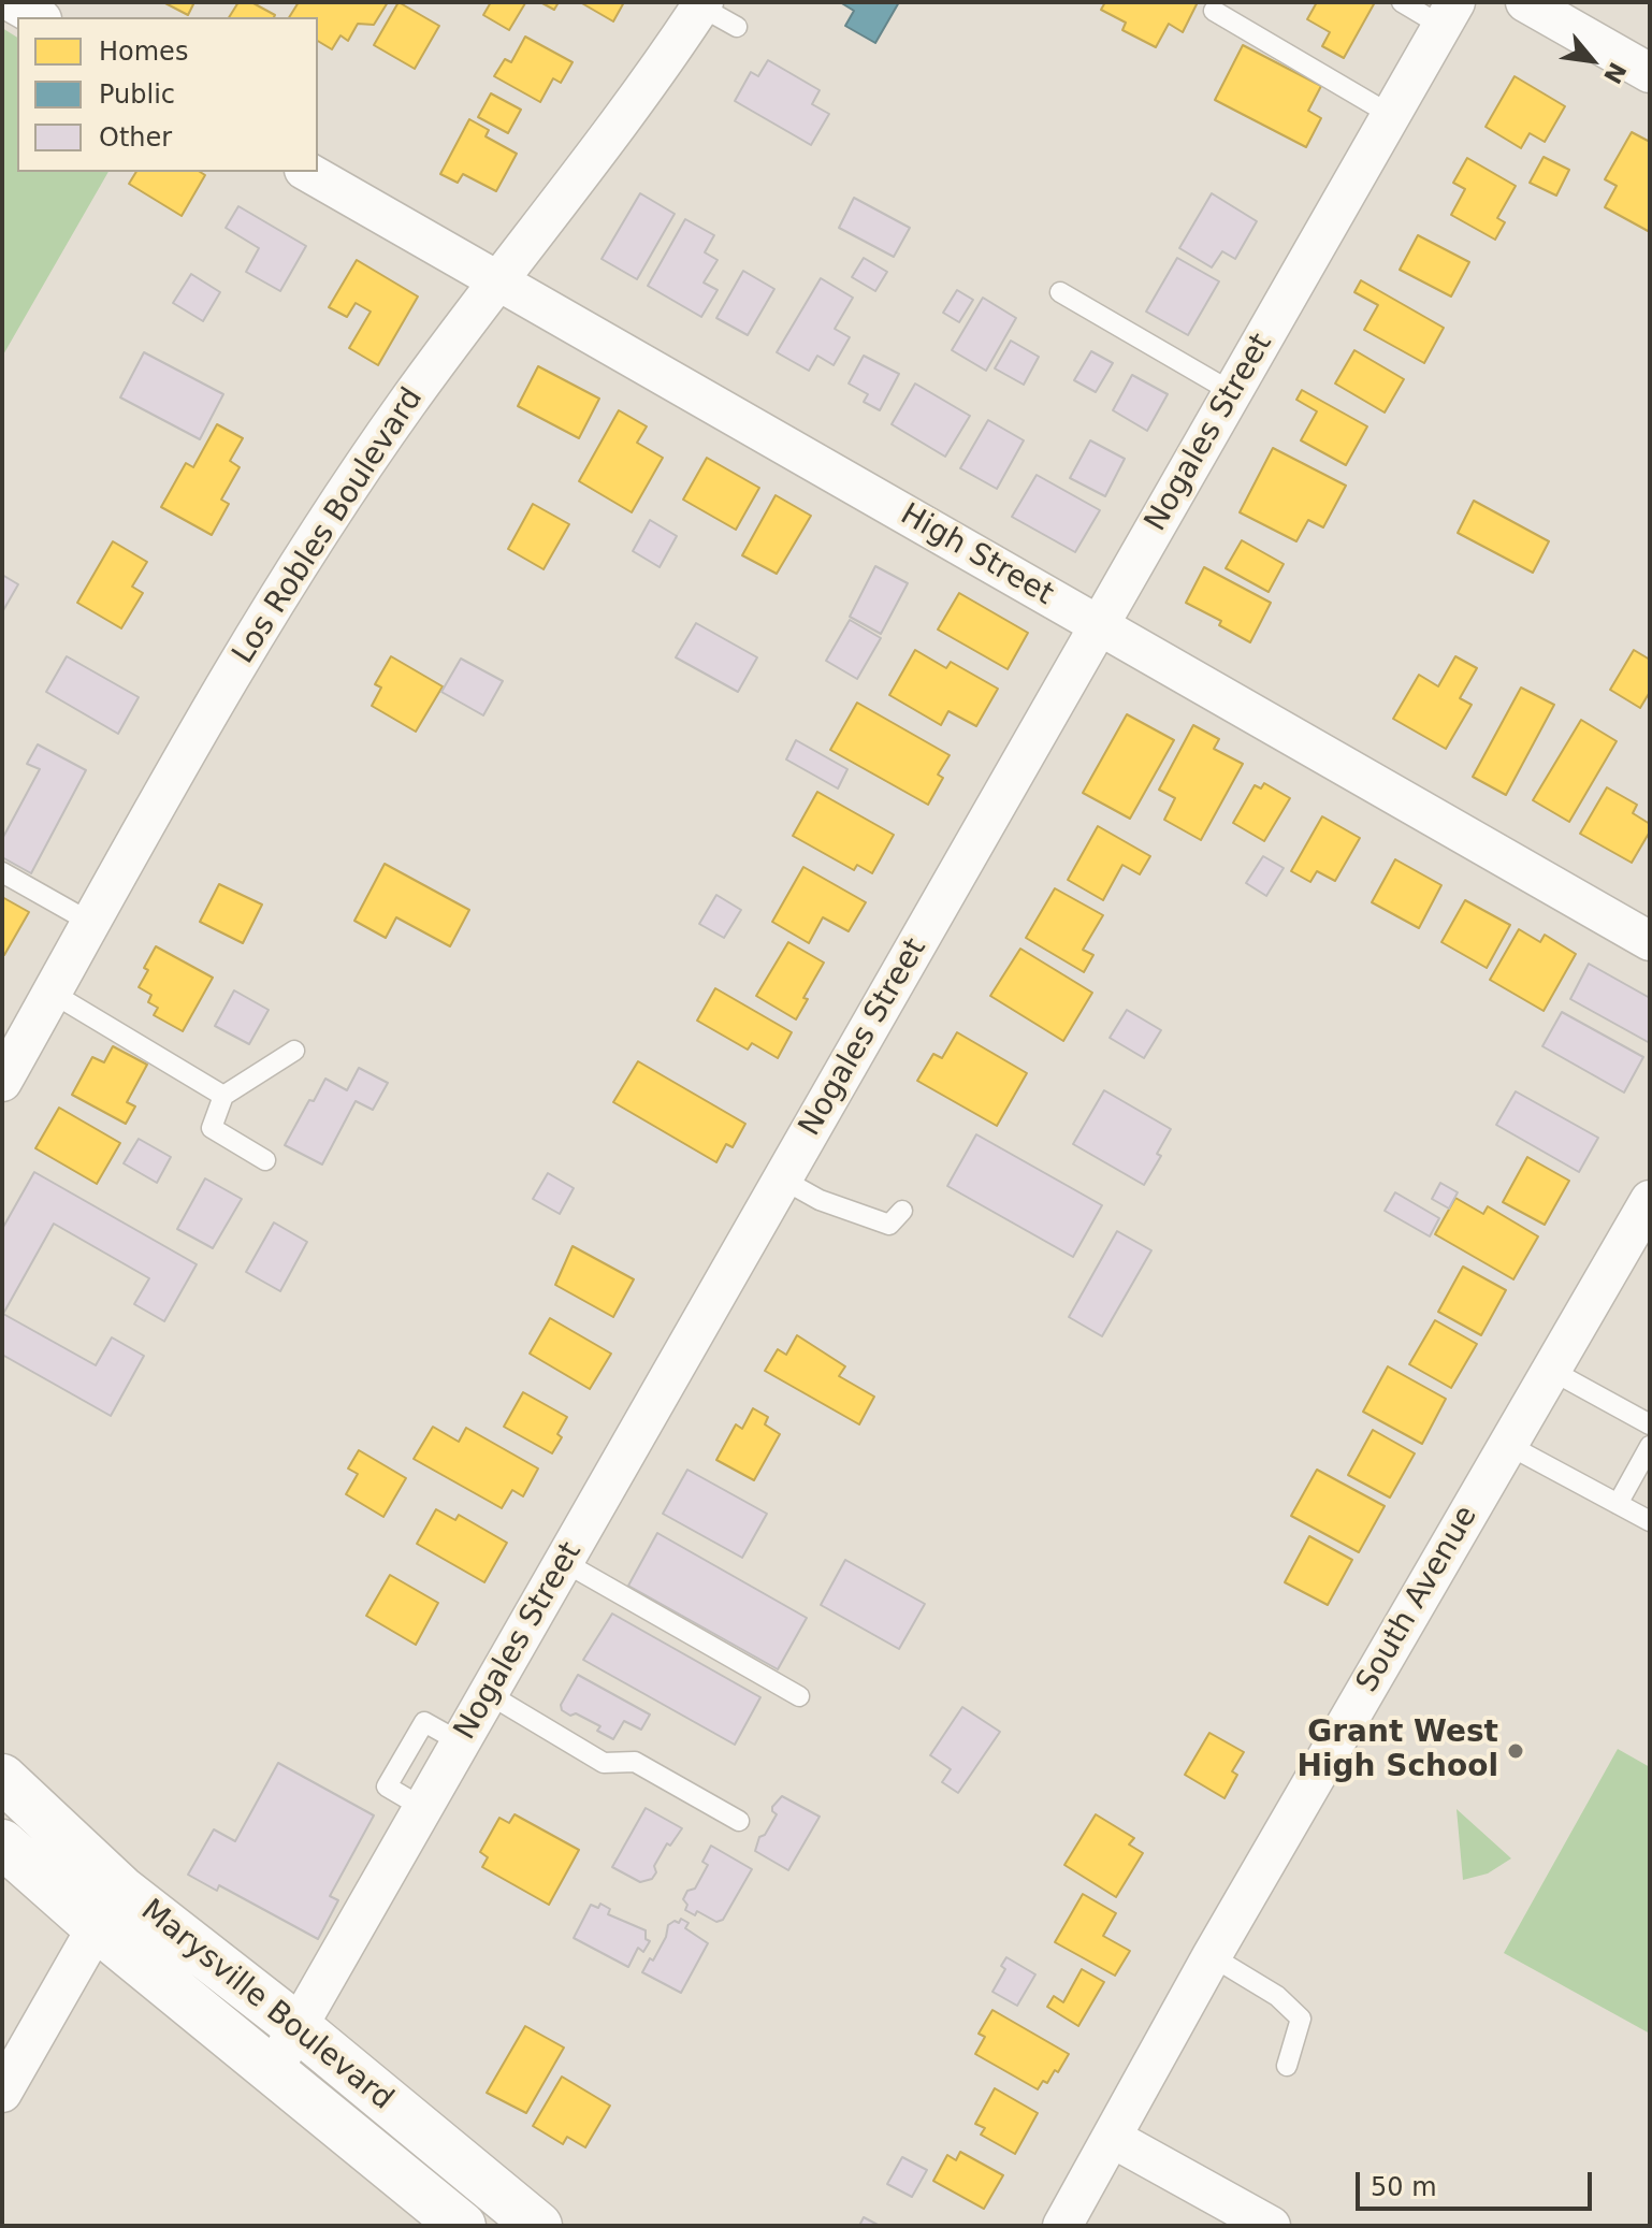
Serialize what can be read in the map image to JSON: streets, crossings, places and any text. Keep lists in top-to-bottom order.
{
  "streets": {
    "main road": ["Marysville Boulevard"],
    "street": [
      "Nogales Street",
      "Los Robles Boulevard",
      "High Street",
      "South Avenue"
    ]
  },
  "crossings": [
    ["Nogales Street", "High Street"],
    ["Nogales Street", "Marysville Boulevard"],
    ["Los Robles Boulevard", "High Street"]
  ],
  "places": ["Grant West High School"],
  "legend": ["Homes", "Public", "Other"],
  "scale_bar": "50 m",
  "north": "bottom right"
}
